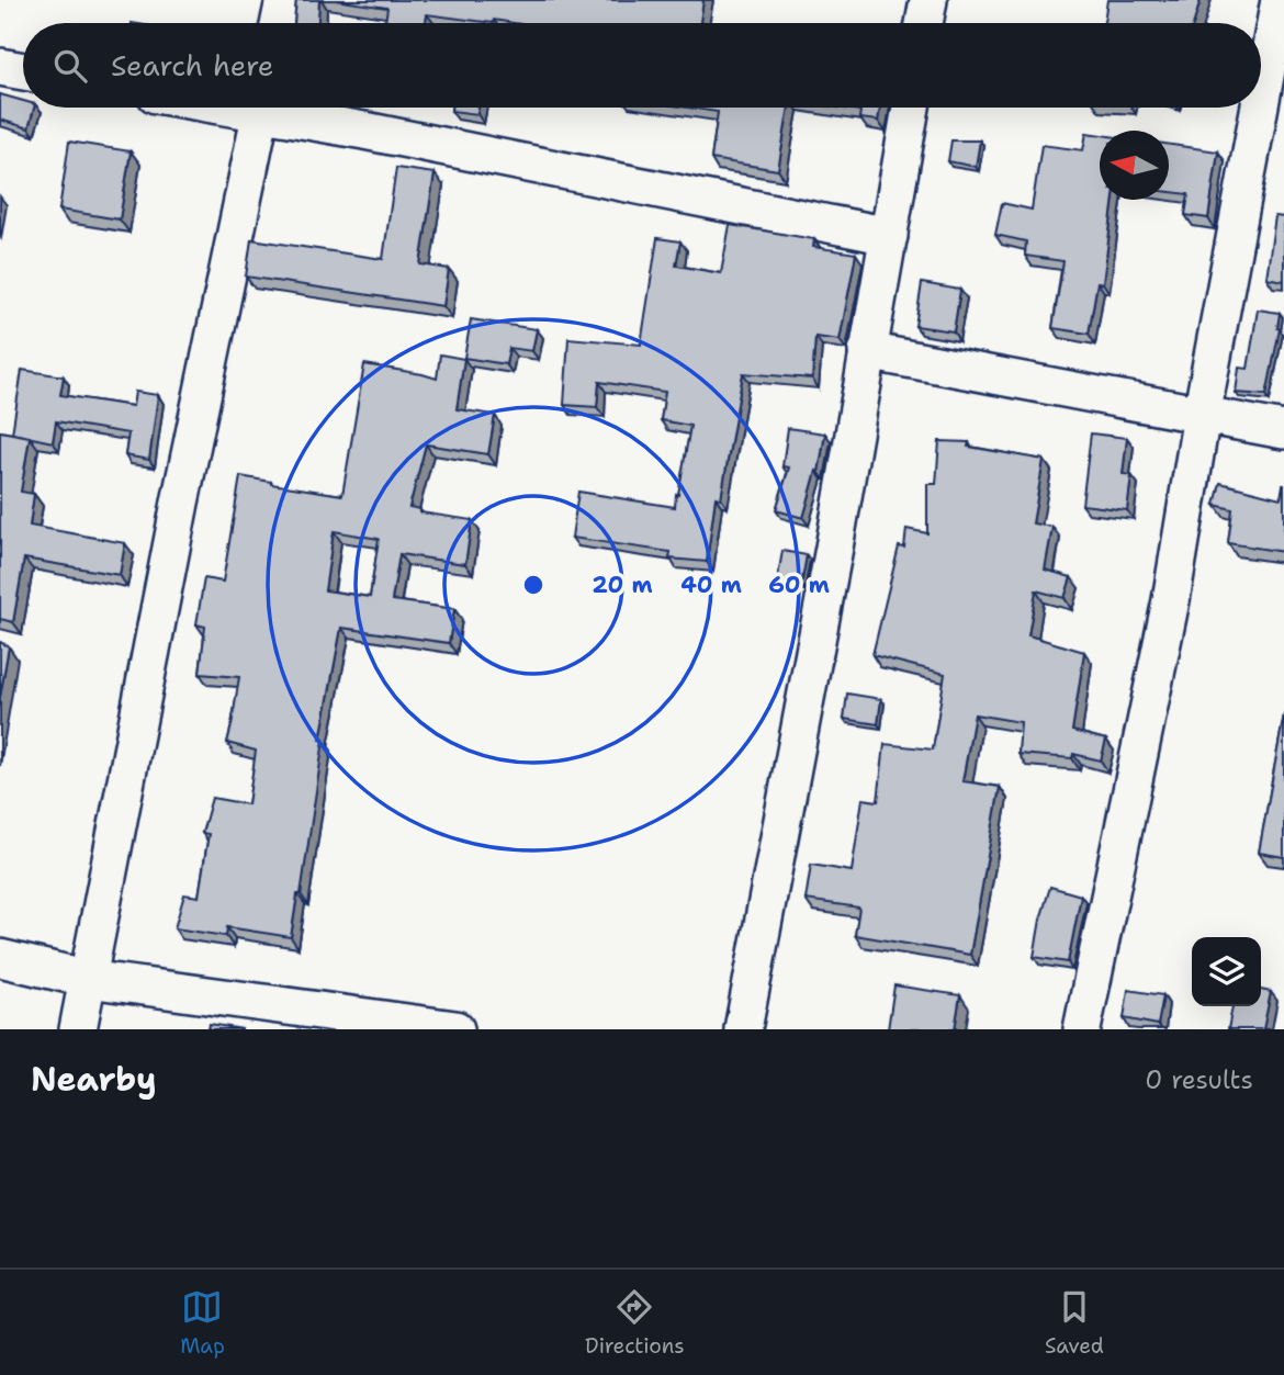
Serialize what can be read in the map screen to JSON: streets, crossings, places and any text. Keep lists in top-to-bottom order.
{
  "north": "left",
  "page": {
    "search": "Search here",
    "heading": ["Nearby", "0 results"],
    "nav": ["Map", "Directions", "Saved"]
  },
  "rings": ["20 m", "40 m", "60 m"]
}
